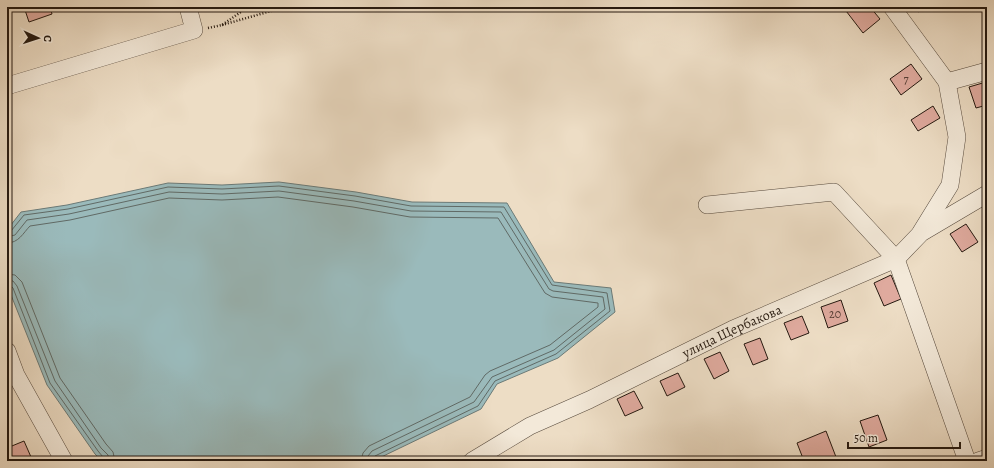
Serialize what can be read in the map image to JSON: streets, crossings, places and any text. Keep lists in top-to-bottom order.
{
  "streets": {
    "street": ["улица Щербакова"]
  },
  "house_numbers": ["7", "20"],
  "scale_bar": "50 m",
  "north": "right"
}
